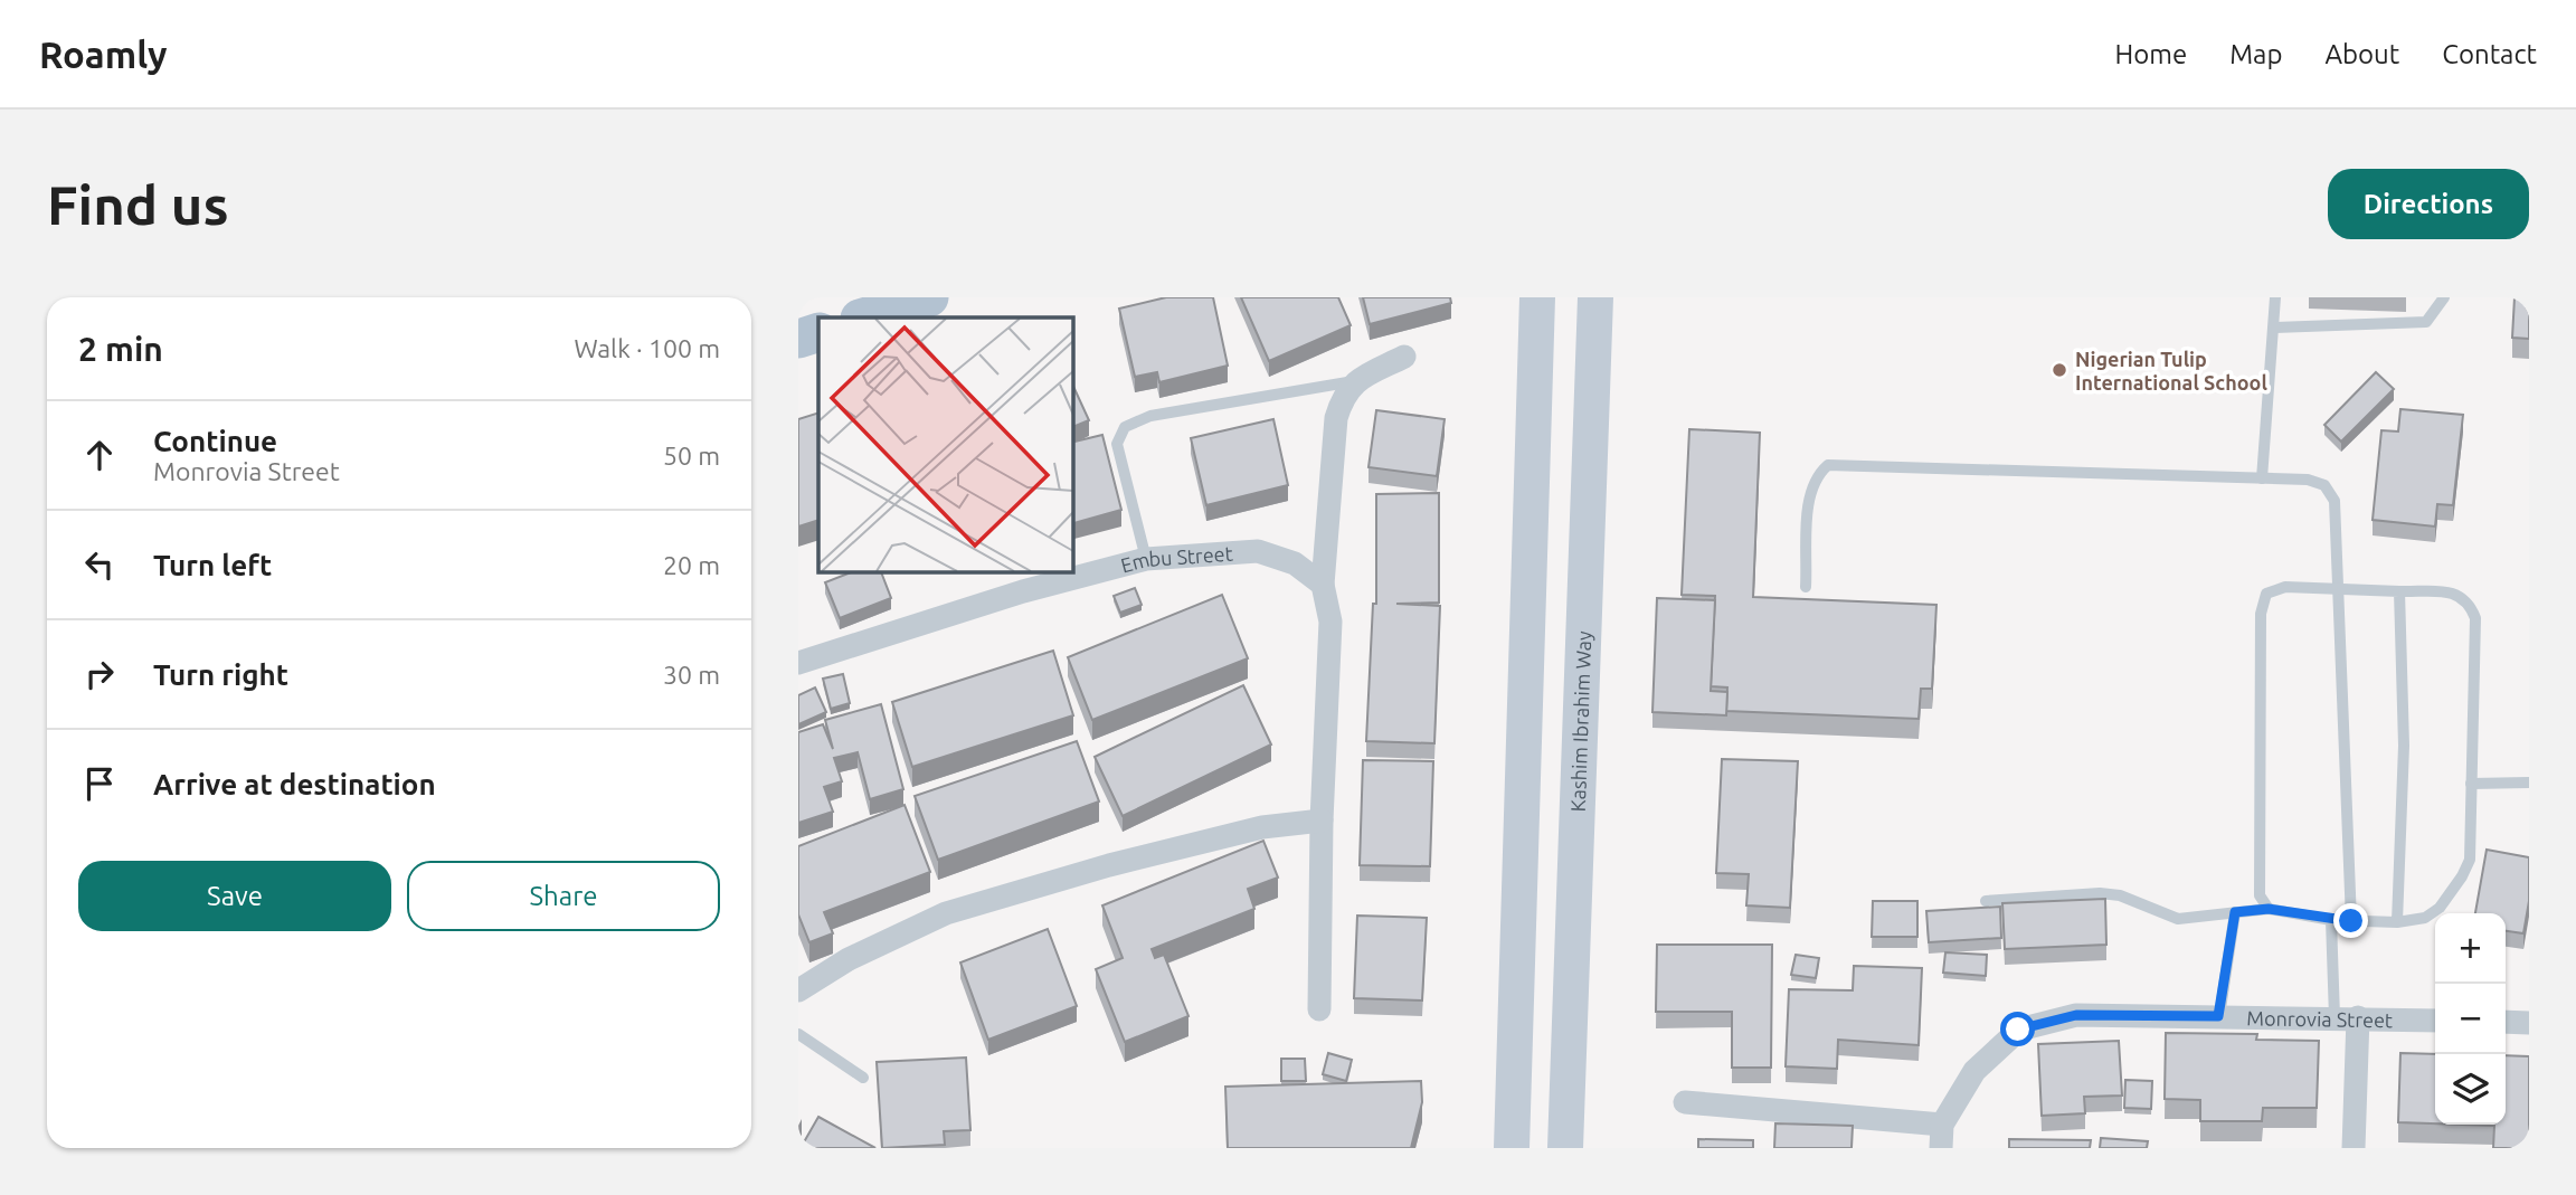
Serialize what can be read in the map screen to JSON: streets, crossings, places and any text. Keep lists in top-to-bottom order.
{
  "streets": {
    "main road": ["Kashim Ibrahim Way"],
    "street": ["Embu Street", "Monrovia Street"]
  },
  "places": ["Nigerian Tulip International School"],
  "page": {
    "header": "Roamly",
    "nav": [
      "Home",
      "Map",
      "About",
      "Contact"
    ],
    "buttons": [
      "Directions",
      ["Save", "Share"]
    ],
    "title": "Find us",
    "heading": ["2 min", "Walk · 100 m"],
    "list": [
      ["Continue", "Monrovia Street", "50 m"],
      ["Turn left", "20 m"],
      ["Turn right", "30 m"],
      "Arrive at destination"
    ],
    "map_buttons": ["+", "−"]
  }
}
